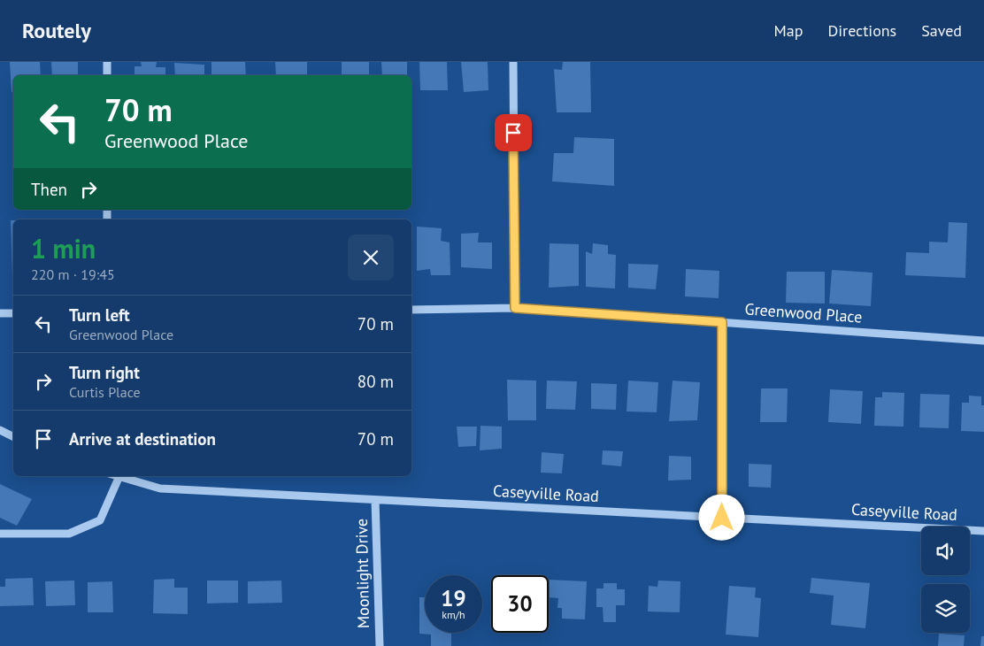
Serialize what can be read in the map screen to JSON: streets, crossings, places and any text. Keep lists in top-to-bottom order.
{
  "streets": {
    "street": ["Greenwood Place", "Caseyville Road", "Moonlight Drive"]
  },
  "crossings": [
    ["Caseyville Road", "Moonlight Drive"]
  ],
  "page": {
    "header": "Routely",
    "nav": ["Map", "Directions", "Saved"],
    "turn": ["70 m", "Greenwood Place"],
    "then": "Then",
    "heading": ["1 min", "220 m · 19:45"],
    "list": [
      {
        "name": "Turn left",
        "note": "Greenwood Place",
        "value": "70 m"
      },
      {
        "name": "Turn right",
        "note": "Curtis Place",
        "value": "80 m"
      },
      {
        "name": "Arrive at destination",
        "value": "70 m"
      }
    ],
    "speed": "19 km/h",
    "limit": "30"
  }
}
